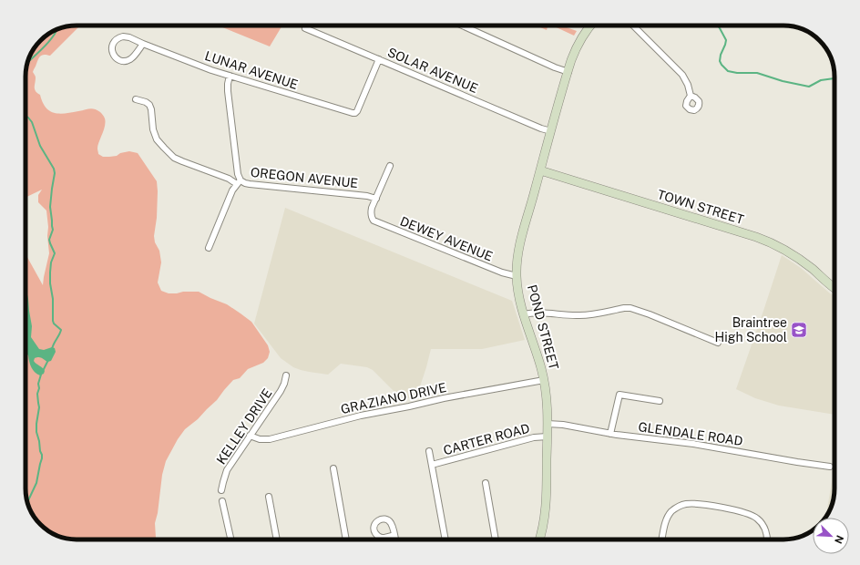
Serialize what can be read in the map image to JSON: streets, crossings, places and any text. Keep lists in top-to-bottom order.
{
  "streets": {
    "main road": ["TOWN STREET", "POND STREET"],
    "street": [
      "LUNAR AVENUE",
      "SOLAR AVENUE",
      "OREGON AVENUE",
      "DEWEY AVENUE",
      "GRAZIANO DRIVE",
      "KELLEY DRIVE",
      "GLENDALE ROAD",
      "CARTER ROAD"
    ]
  },
  "crossings": [
    ["LUNAR AVENUE", "SOLAR AVENUE"],
    ["SOLAR AVENUE", "POND STREET"],
    ["OREGON AVENUE", "DEWEY AVENUE"],
    ["TOWN STREET", "POND STREET"],
    ["DEWEY AVENUE", "POND STREET"],
    ["POND STREET", "GRAZIANO DRIVE"],
    ["POND STREET", "GLENDALE ROAD"],
    ["POND STREET", "CARTER ROAD"],
    ["GRAZIANO DRIVE", "KELLEY DRIVE"]
  ],
  "places": {
    "school or university": ["Braintree High School"]
  },
  "north": "bottom right"
}
